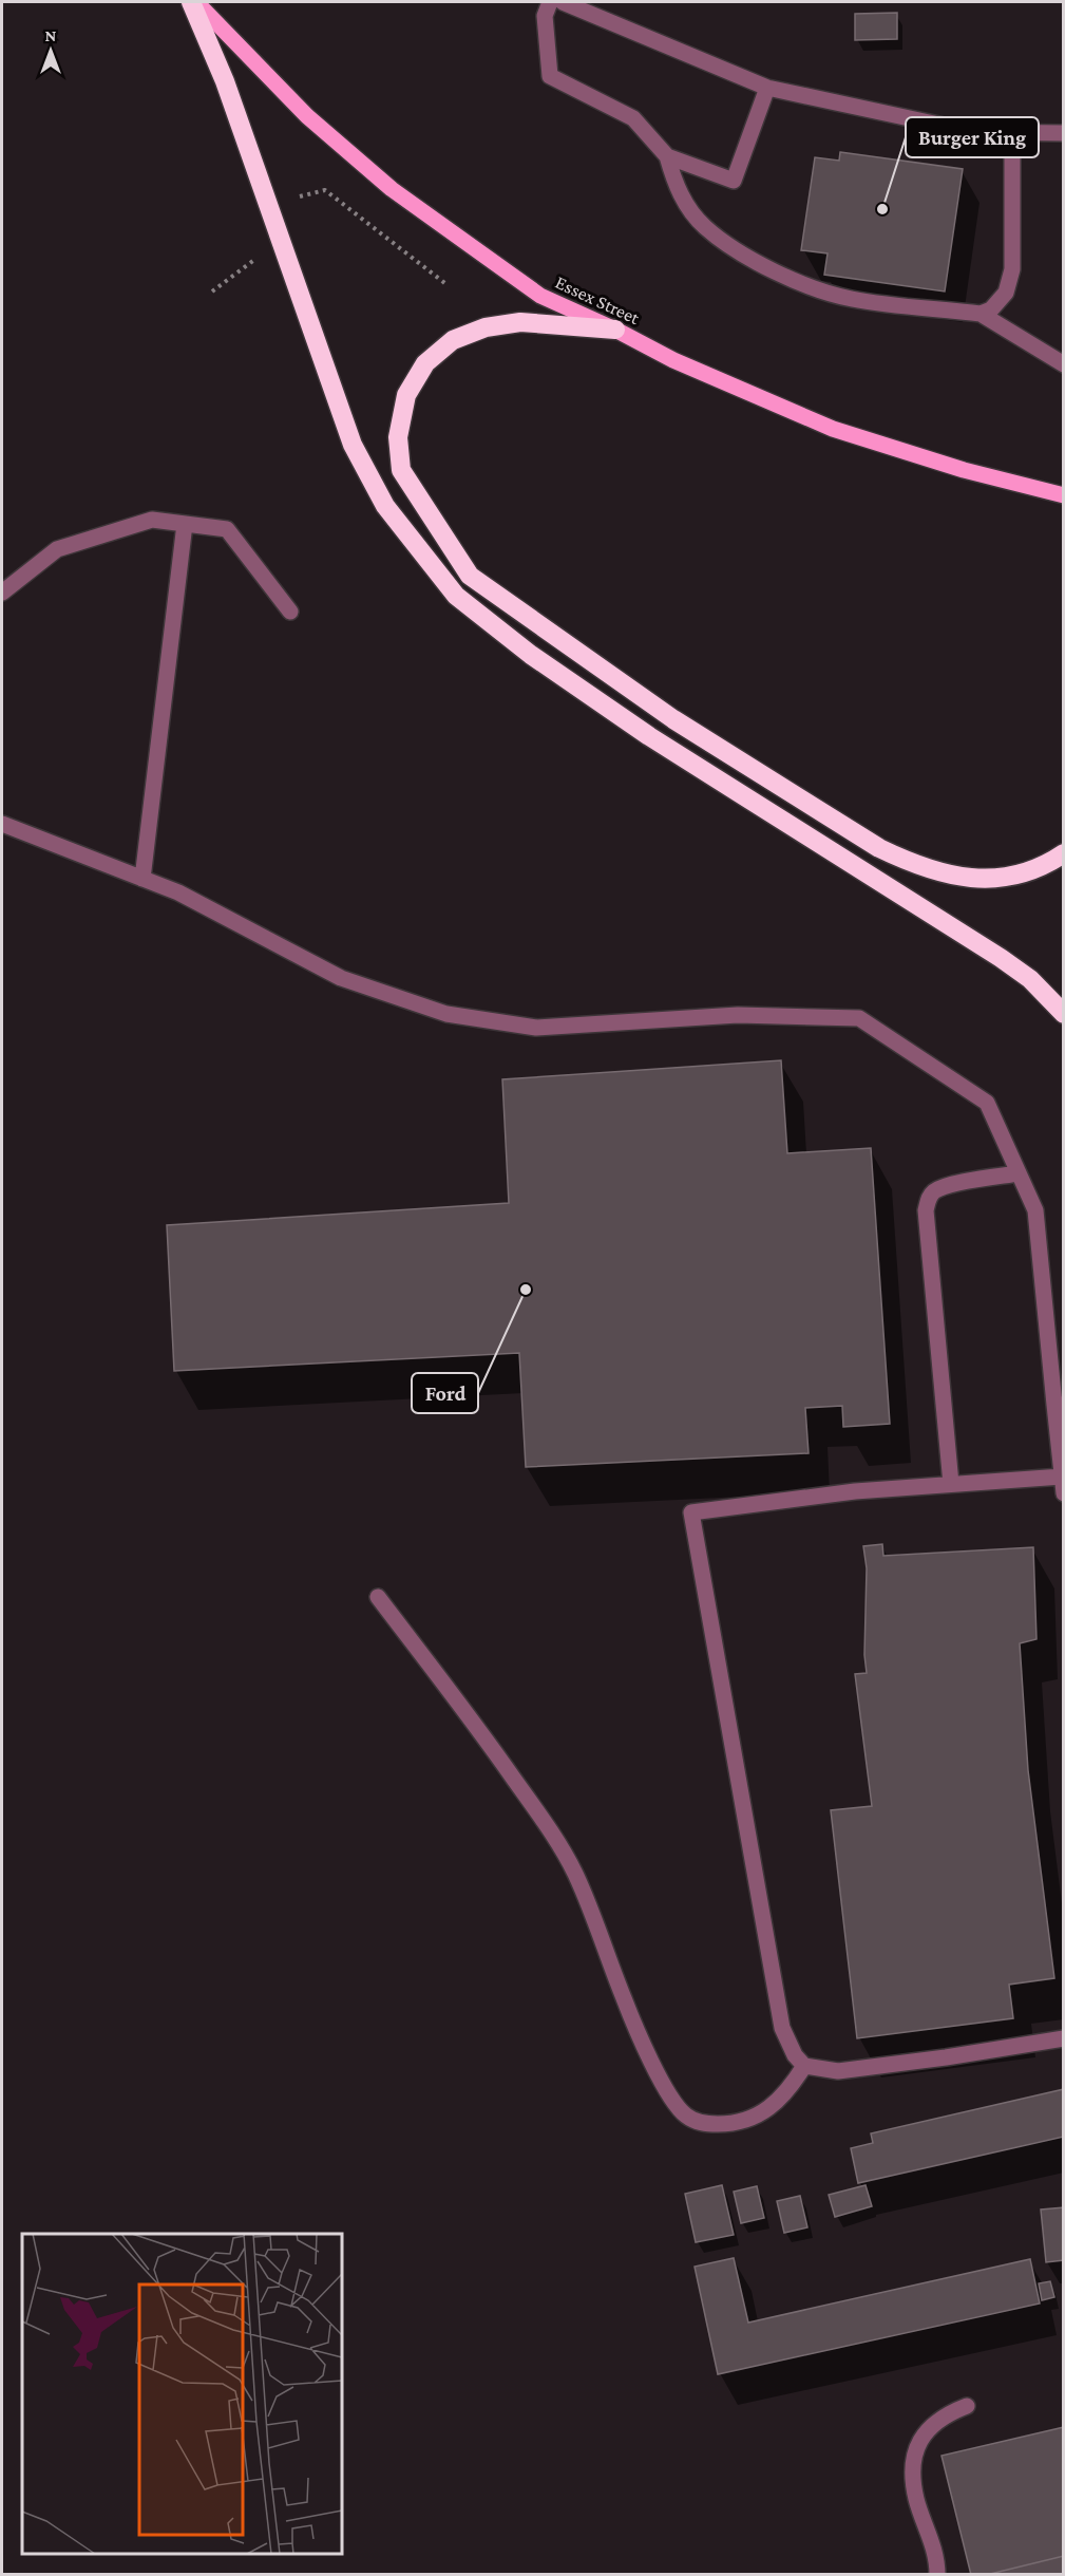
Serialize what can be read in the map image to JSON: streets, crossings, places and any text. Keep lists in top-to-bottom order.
{
  "streets": {
    "main road": ["Essex Street"]
  },
  "places": ["Burger King", "Ford"],
  "north": "top"
}
